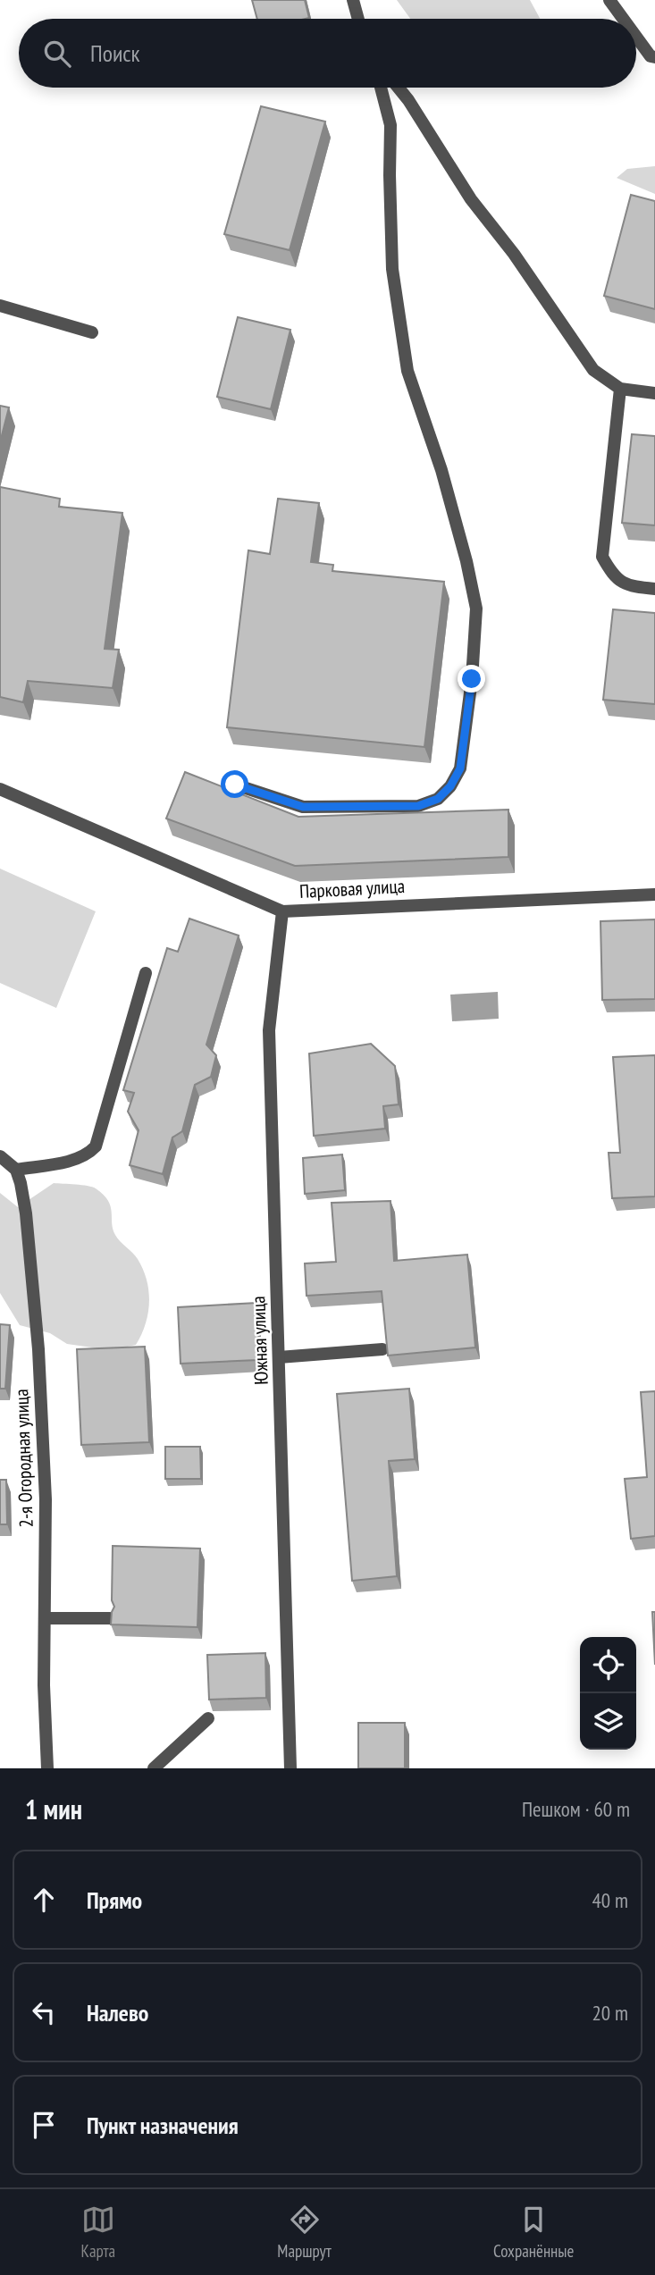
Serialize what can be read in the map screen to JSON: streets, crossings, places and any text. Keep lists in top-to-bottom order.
{
  "streets": {
    "street": ["Парковая улица", "Южная улица", "2-я Огородная улица"]
  },
  "crossings": [
    ["Парковая улица", "Южная улица"]
  ],
  "page": {
    "search": "Поиск",
    "heading": ["1 мин", "Пешком · 60 m"],
    "list": [
      ["Прямо", "40 m"],
      ["Налево", "20 m"],
      "Пункт назначения"
    ],
    "nav": ["Карта", "Маршрут", "Сохранённые"]
  }
}
